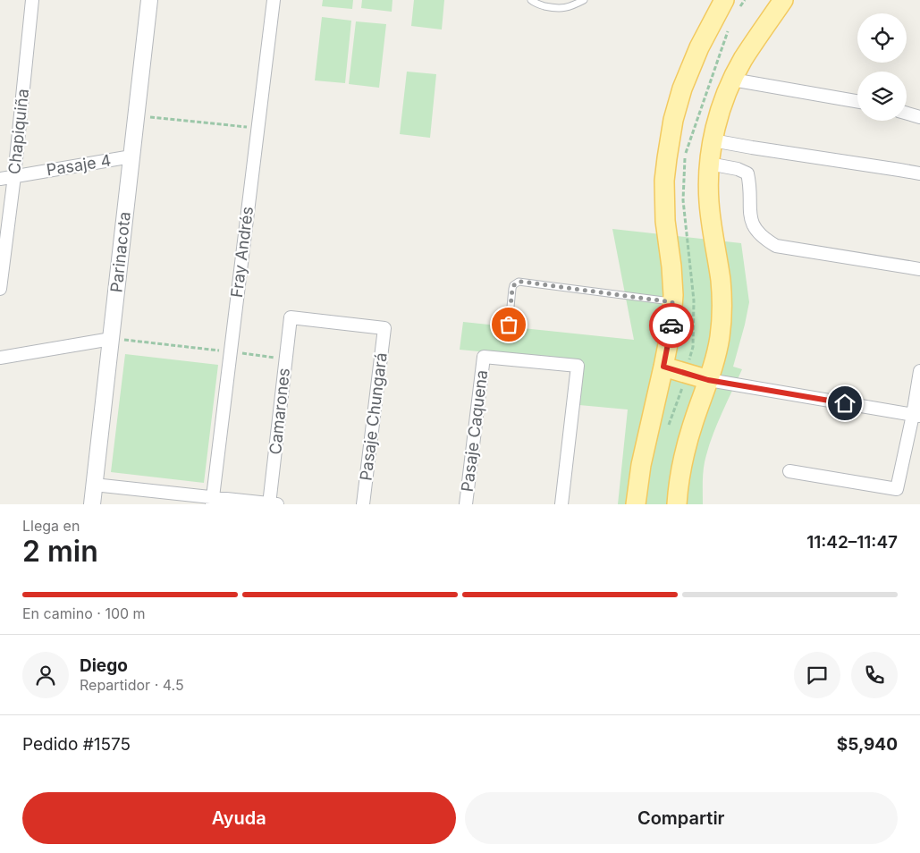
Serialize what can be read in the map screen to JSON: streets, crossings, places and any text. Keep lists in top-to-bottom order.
{
  "streets": {
    "street": [
      "Chapiquiña",
      "Pasaje 4",
      "Parinacota",
      "Fray Andrés",
      "Camarones",
      "Pasaje Chungará",
      "Pasaje Caquena"
    ]
  },
  "crossings": [
    ["Chapiquiña", "Pasaje 4"],
    ["Pasaje 4", "Parinacota"],
    ["Camarones", "Pasaje Chungará"]
  ],
  "page": {
    "heading": ["2 min", "Llega en", "11:42–11:47"],
    "panel": [
      "Diego",
      "Repartidor · 4.5",
      "Pedido #1575",
      "$5,940"
    ],
    "bar": "En camino · 100 m",
    "buttons": ["Ayuda", "Compartir"]
  }
}
